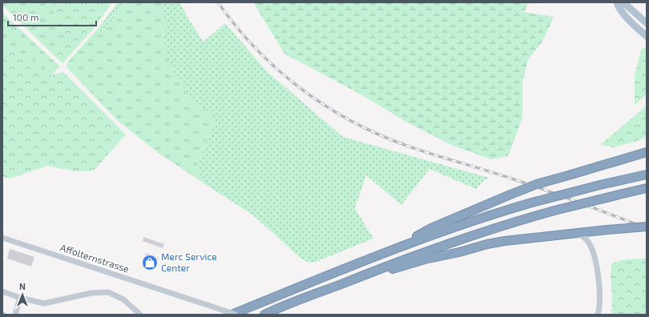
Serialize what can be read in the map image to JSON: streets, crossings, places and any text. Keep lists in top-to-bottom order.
{
  "streets": {
    "street": ["Affolternstrasse"]
  },
  "places": {
    "shop": ["Merc Service Center"]
  },
  "scale_bar": "100 m",
  "north": "top"
}
